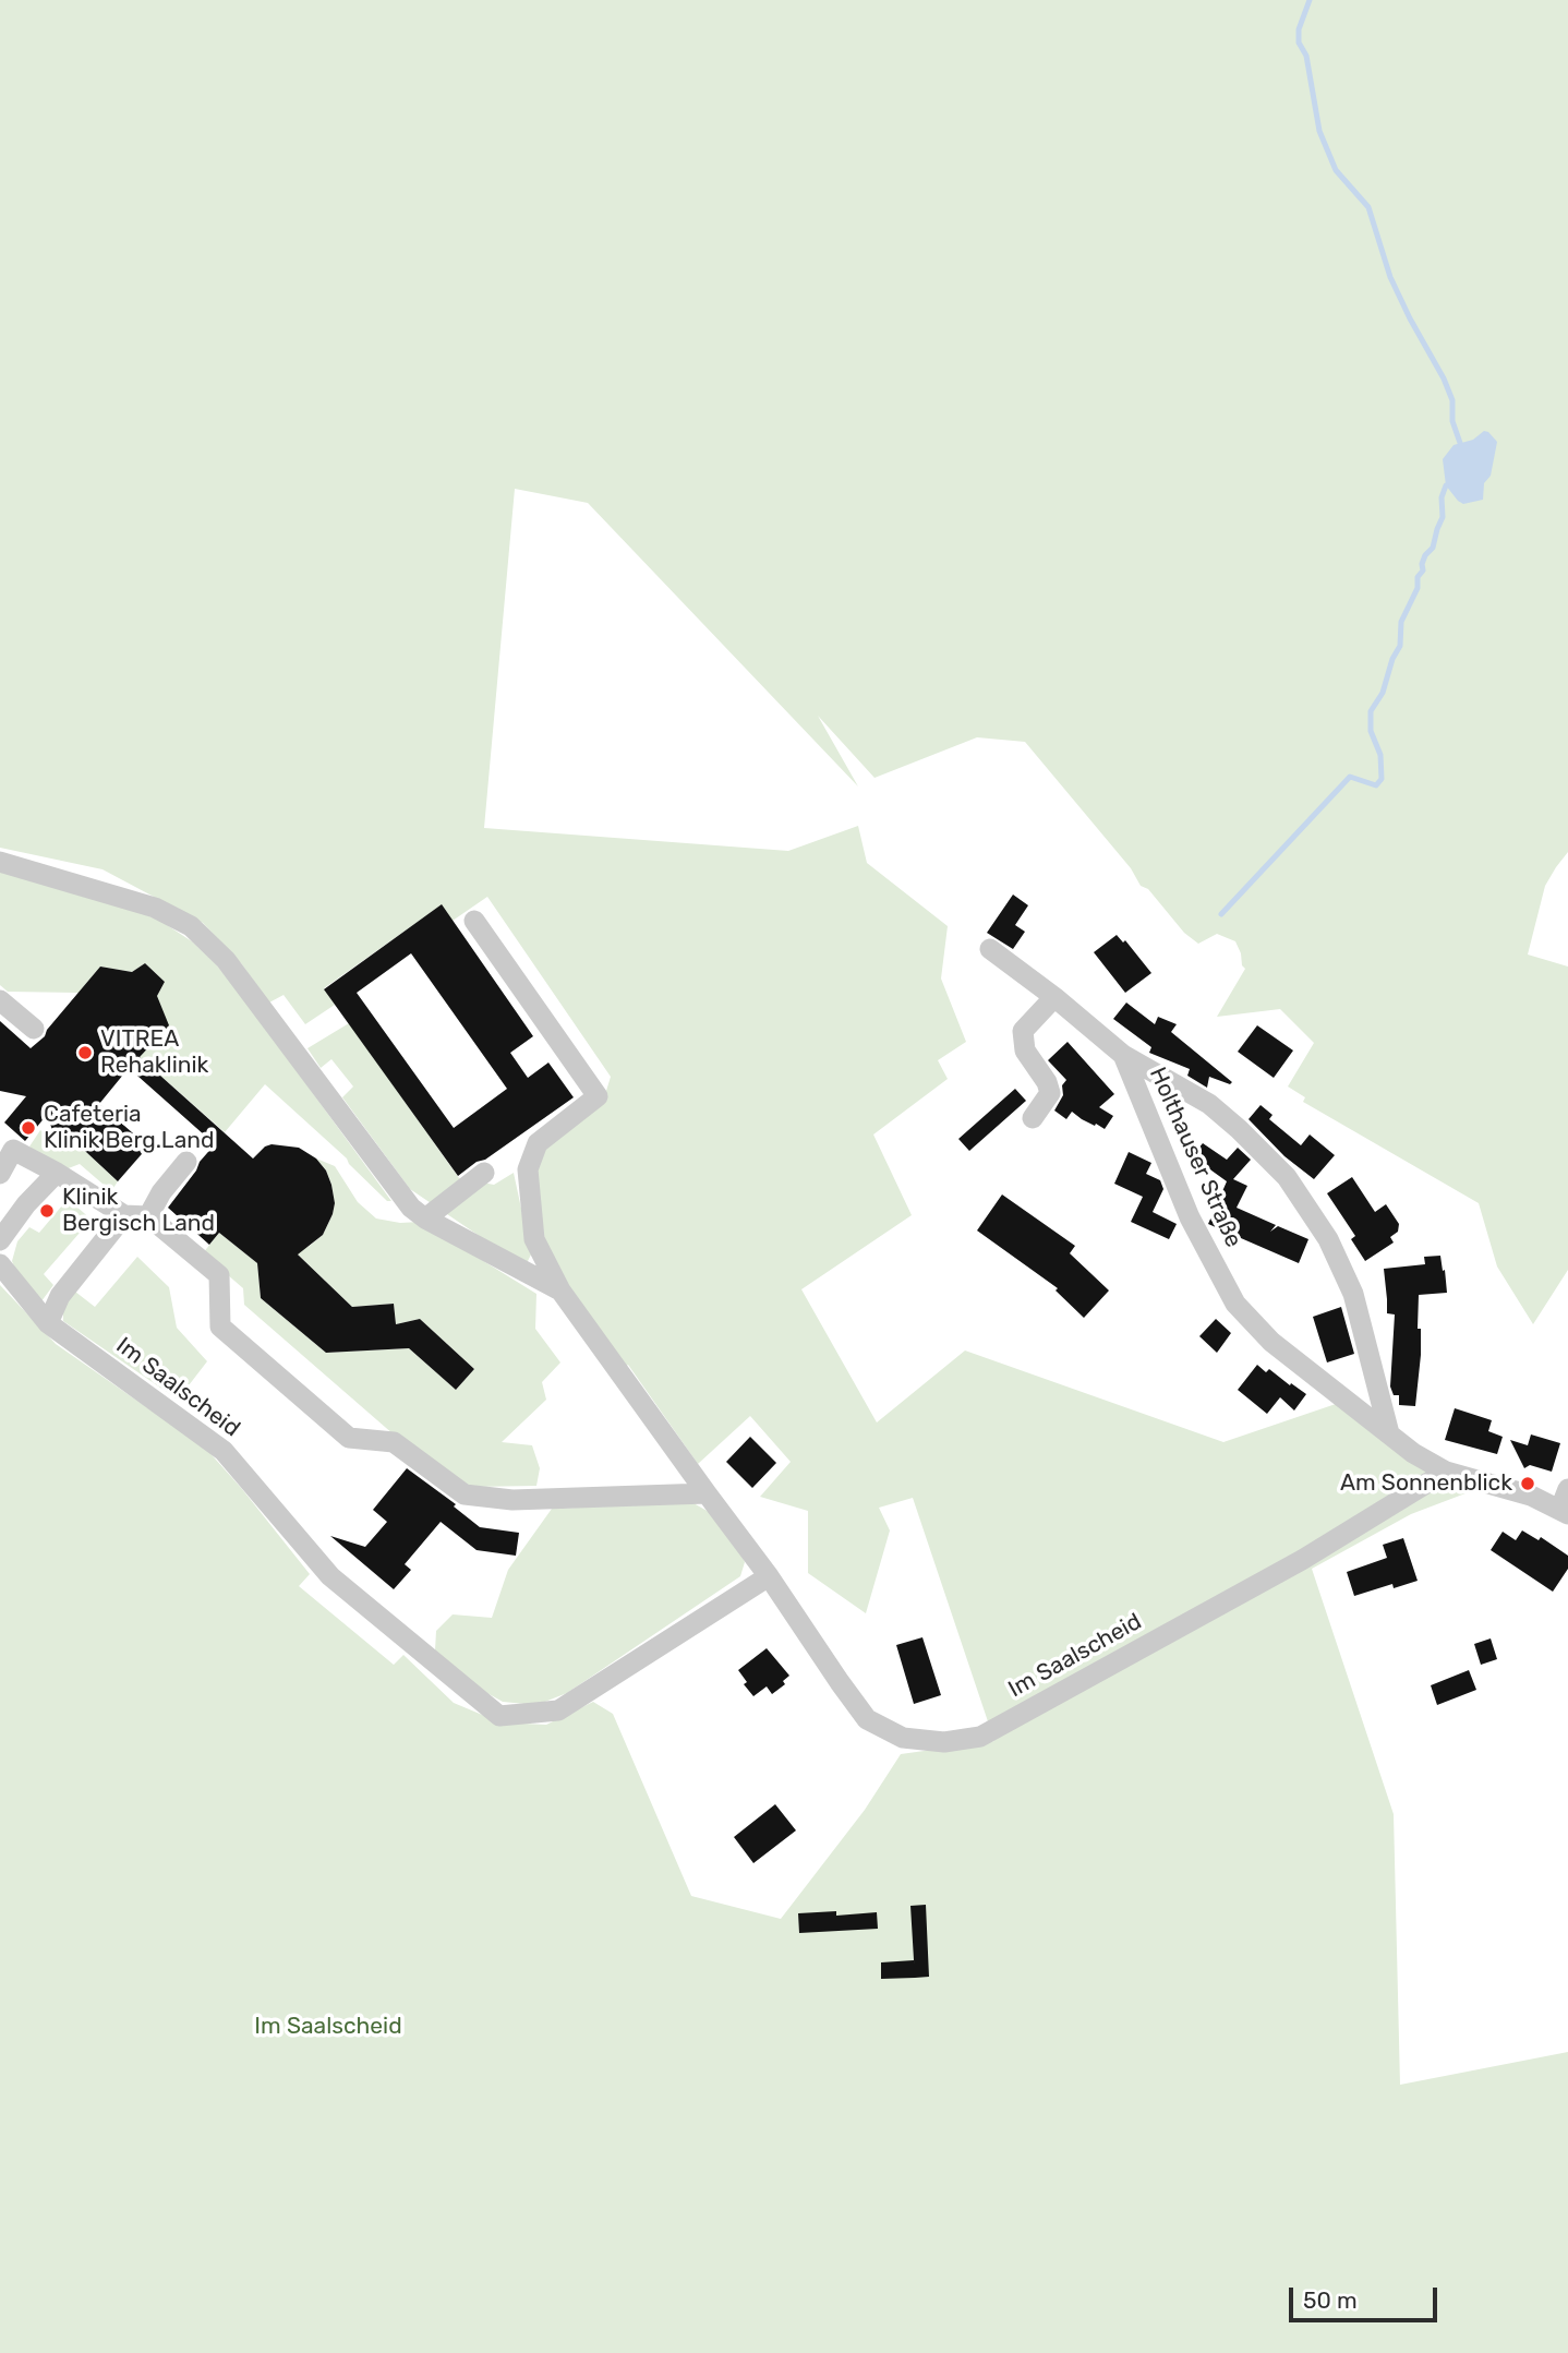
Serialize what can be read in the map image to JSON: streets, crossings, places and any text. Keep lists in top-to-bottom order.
{
  "streets": {
    "street": ["Holthauser Straße", "Im Saalscheid"]
  },
  "crossings": [
    ["Holthauser Straße", "Im Saalscheid"]
  ],
  "parks": ["Im Saalscheid"],
  "places": [
    "VITREA Rehaklinik",
    "Cafeteria Klinik Berg.Land",
    "Klinik Bergisch Land",
    "Am Sonnenblick"
  ],
  "scale_bar": "50 m"
}
